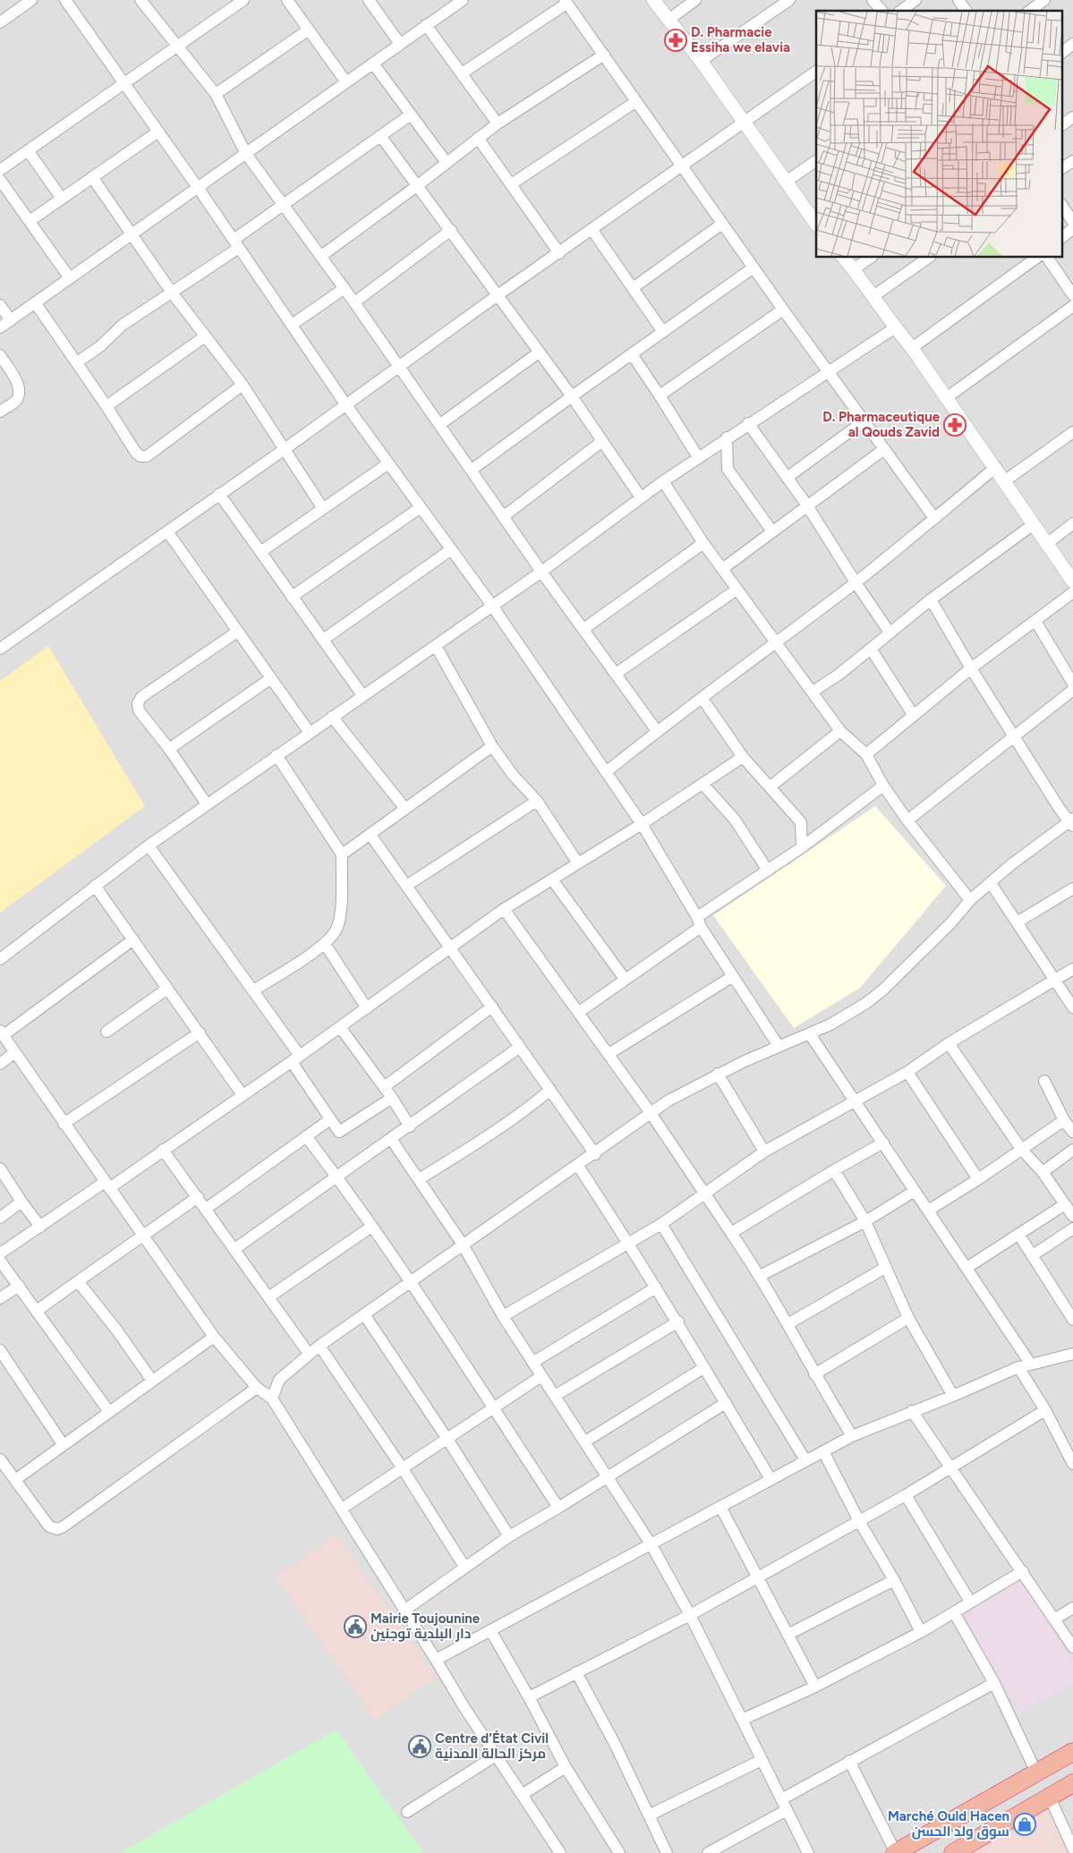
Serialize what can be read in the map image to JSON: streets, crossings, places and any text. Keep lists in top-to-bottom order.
{
  "places": {
    "pharmacy": ["D. Pharmacie Essiha we elavia", "D. Pharmaceutique al Qouds Zavid"],
    "public building": ["Mairie Toujounine دار البلدية توجنين", "Centre d'État Civil مركز الحالة المدنية"],
    "shop": ["Marché Ould Hacen سوق ولد الحسن"]
  }
}
